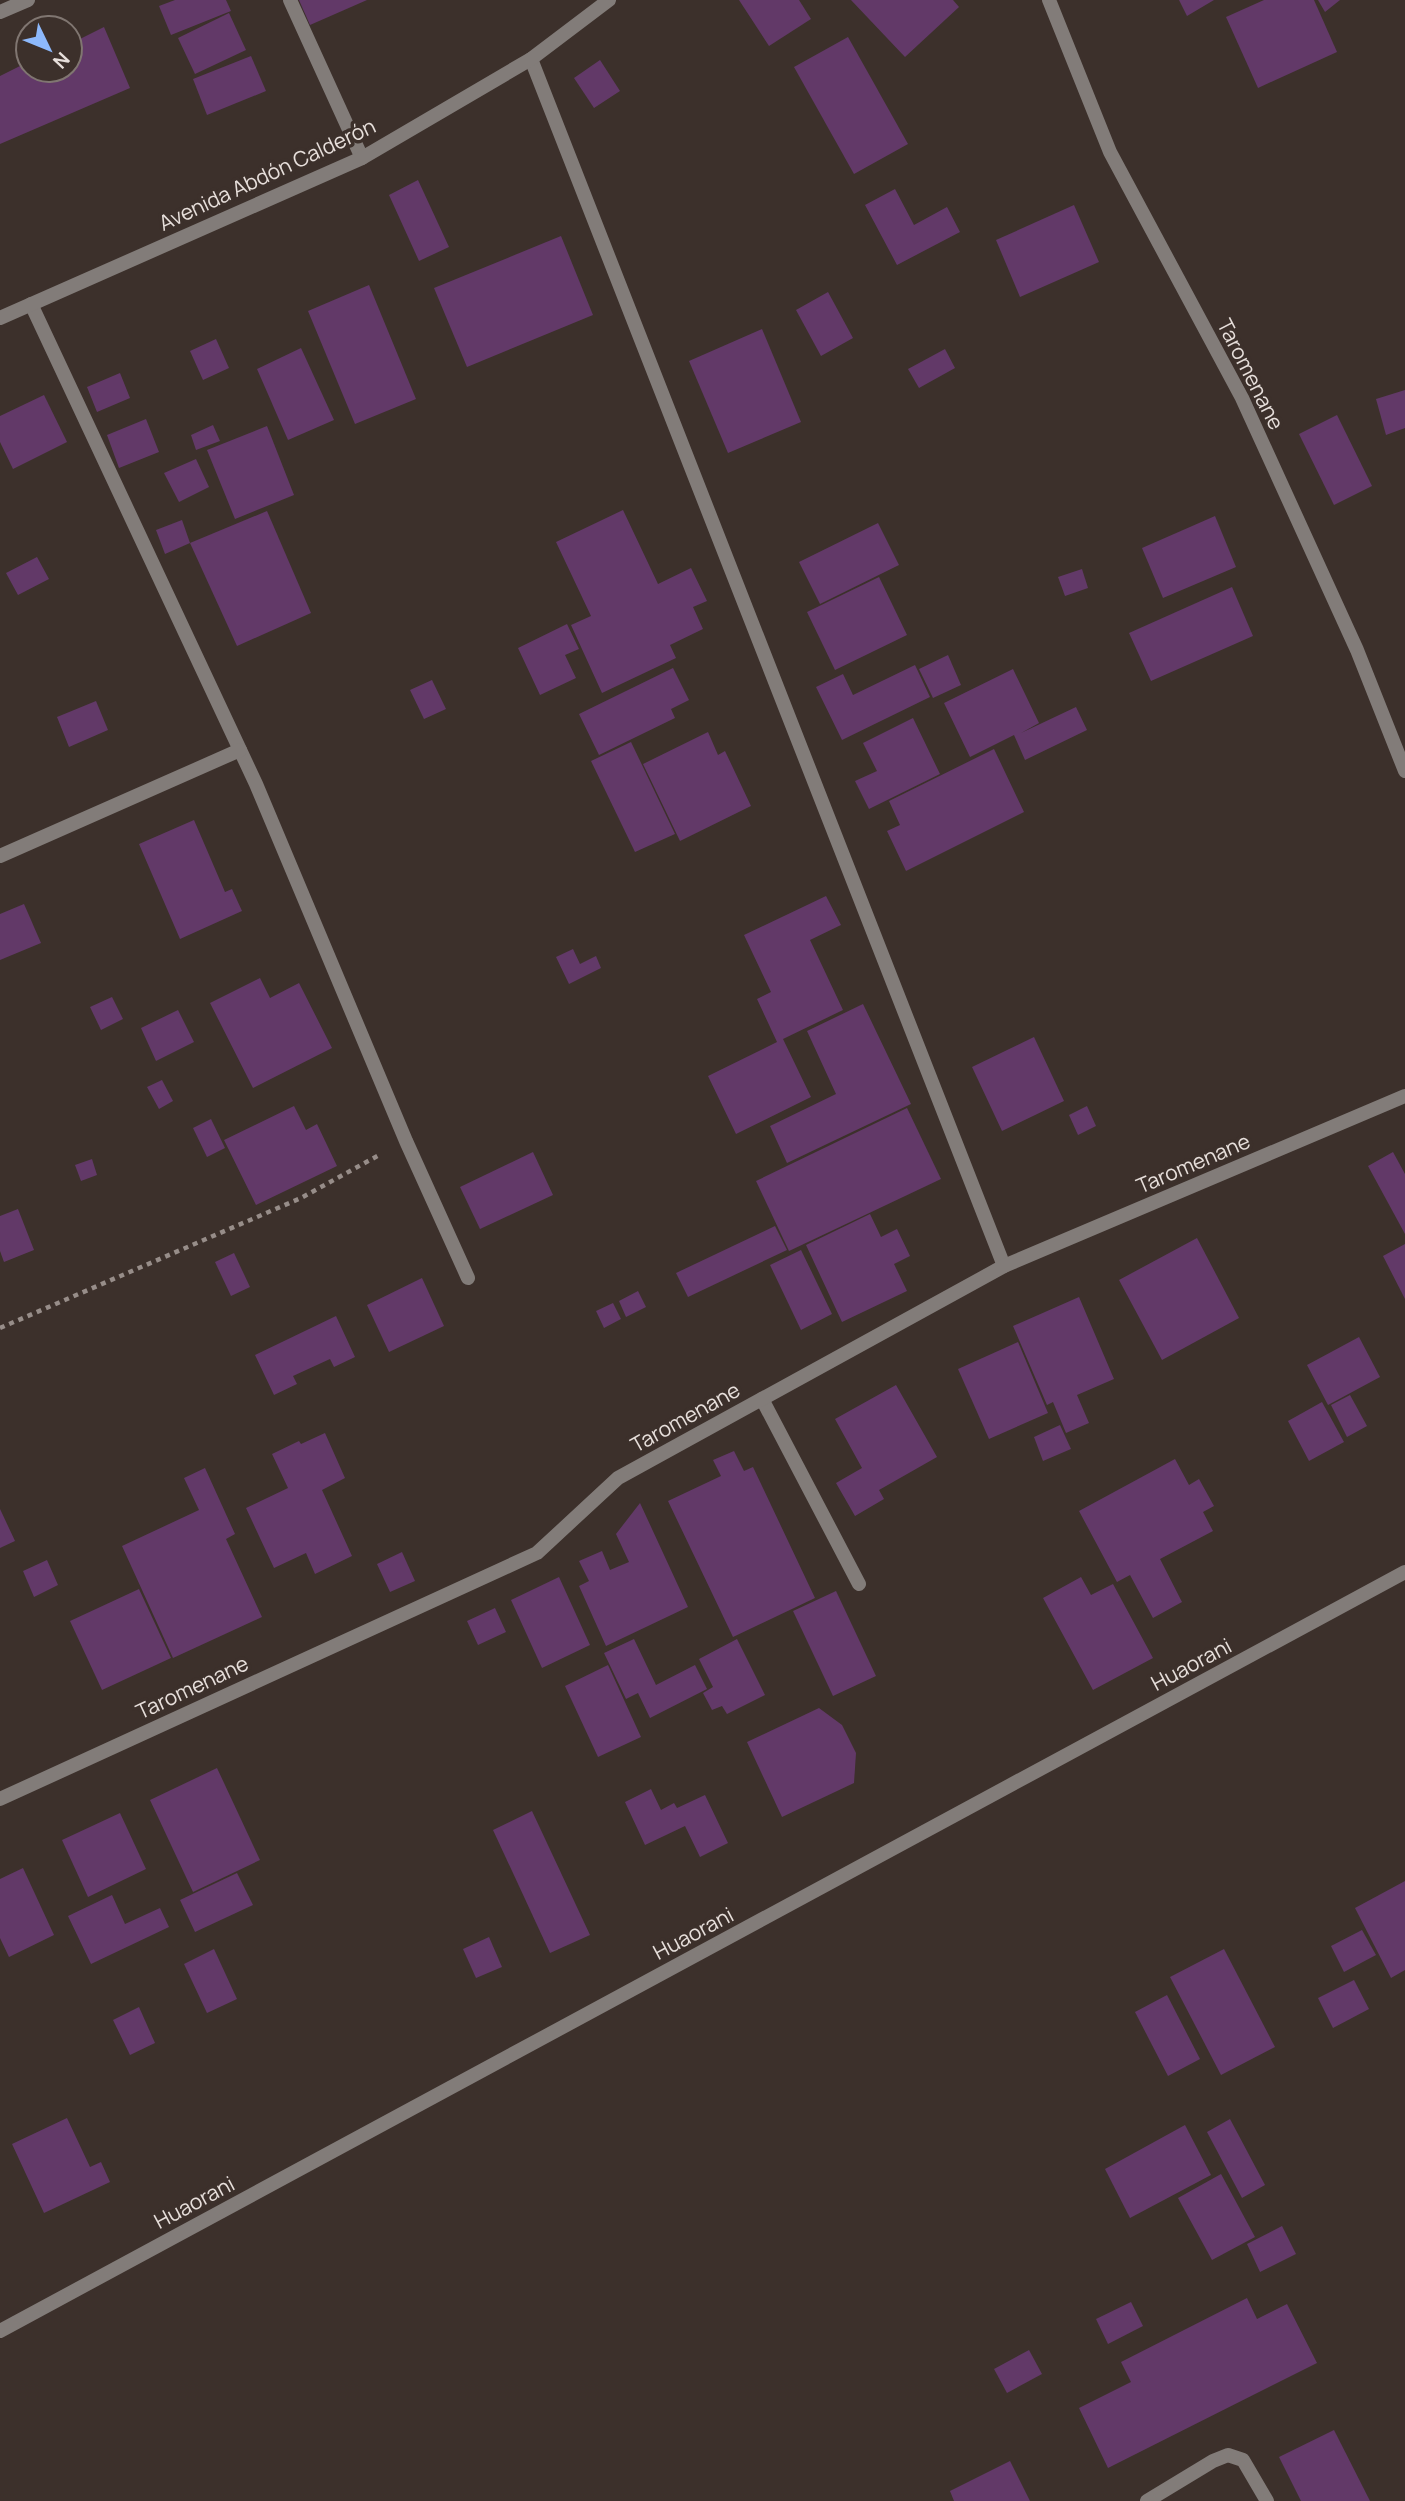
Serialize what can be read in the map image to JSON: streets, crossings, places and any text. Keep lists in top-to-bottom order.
{
  "streets": {
    "street": ["Avenida Abdón Calderón", "Taromenane", "Huaorani"]
  },
  "north": "bottom right"
}
